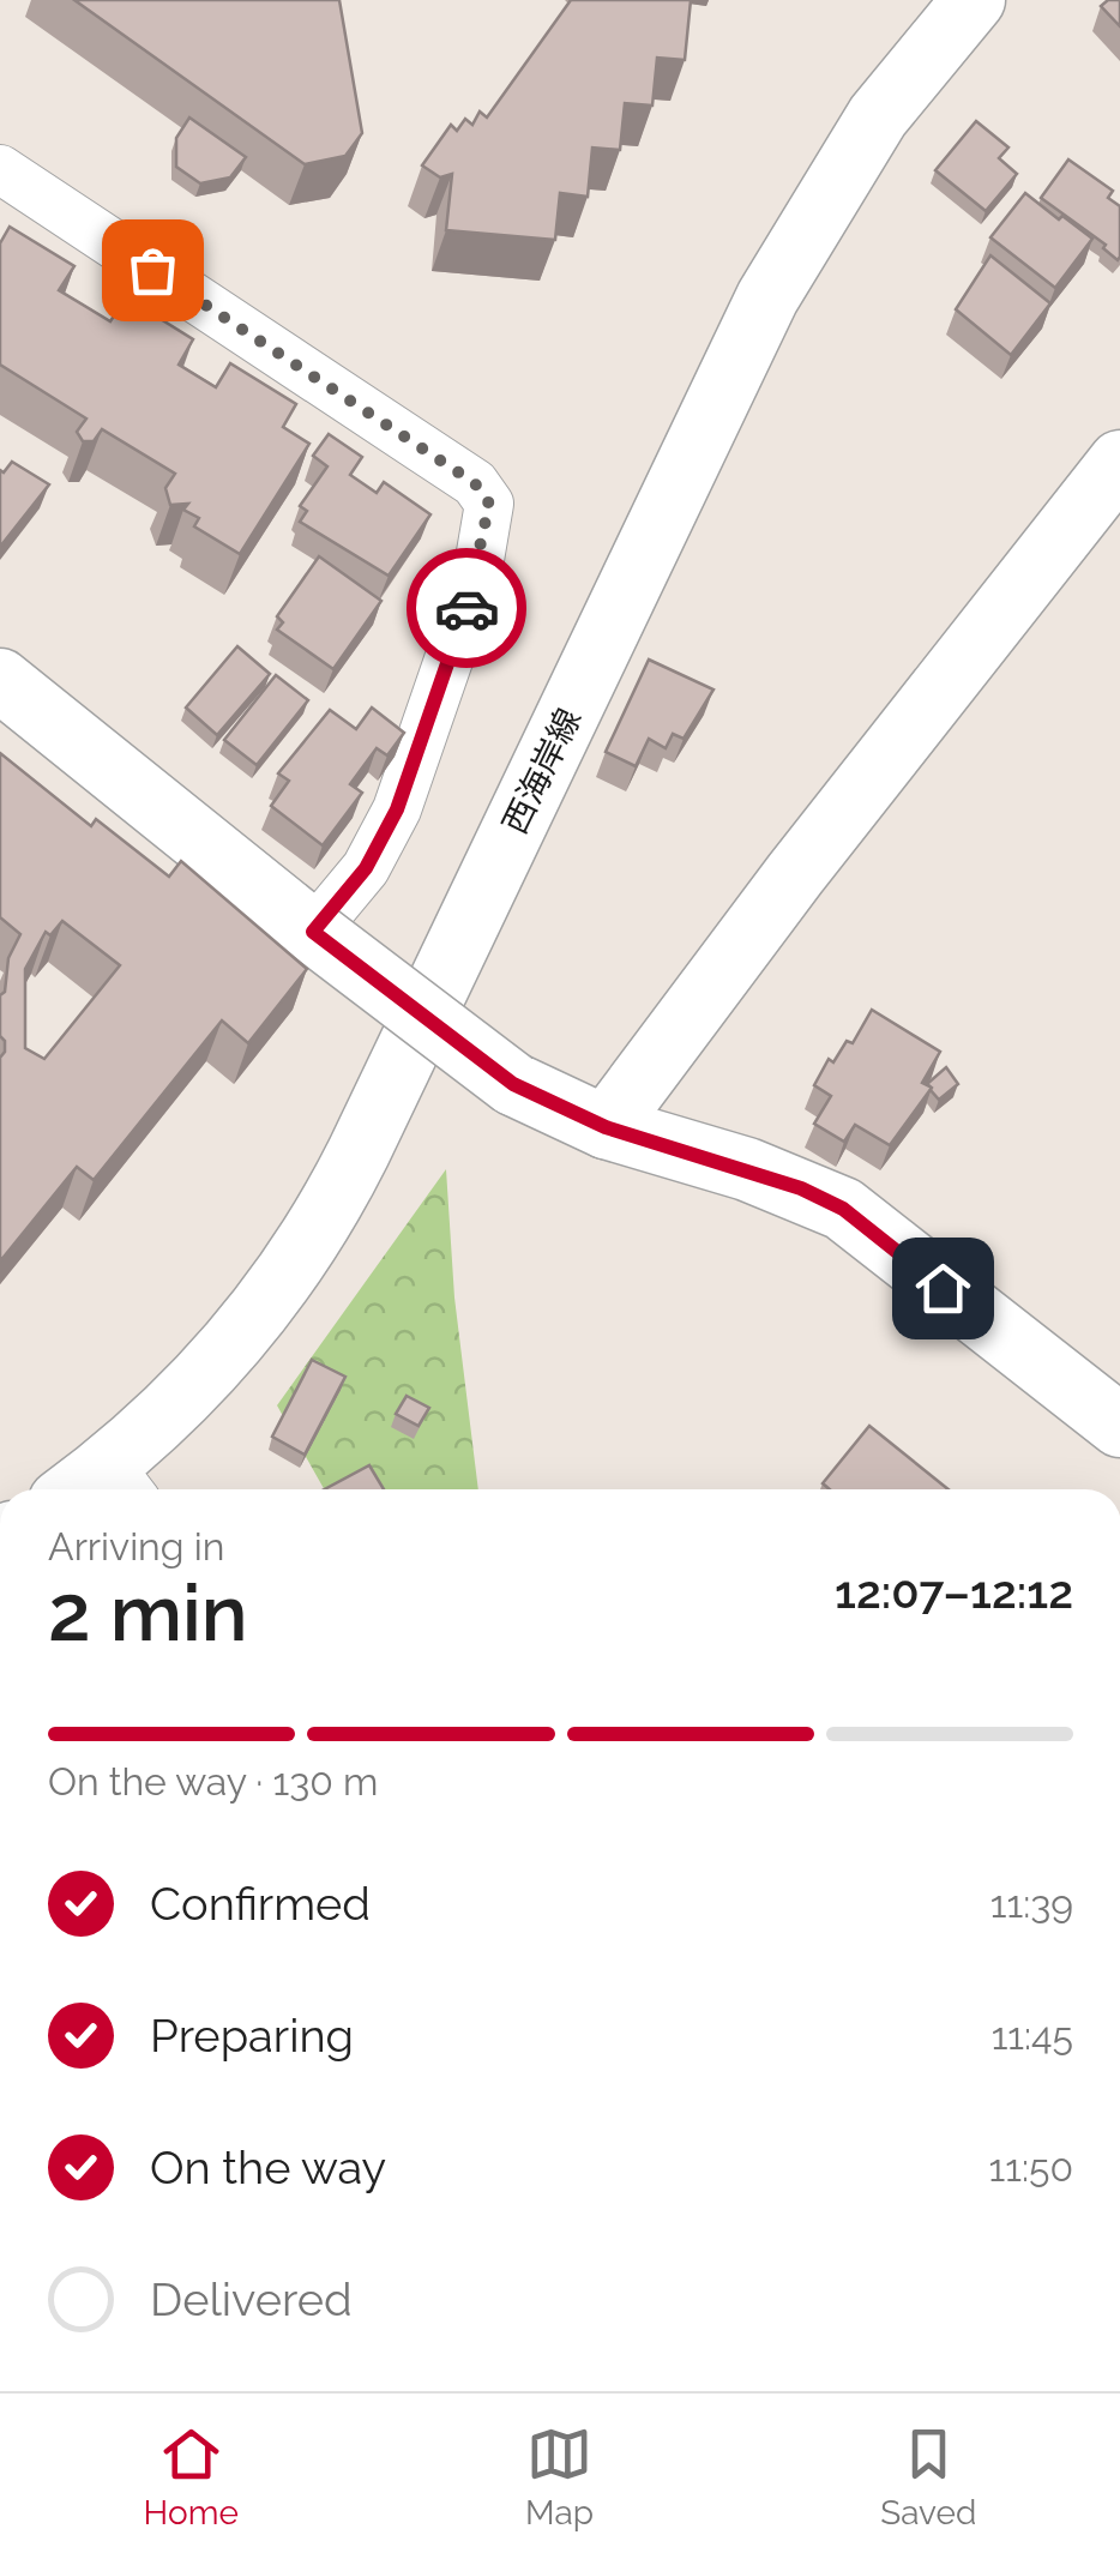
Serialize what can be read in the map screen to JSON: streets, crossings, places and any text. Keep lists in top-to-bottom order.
{
  "streets": {
    "street": ["西海岸線"]
  },
  "page": {
    "heading": ["2 min", "Arriving in", "12:07–12:12"],
    "bar": "On the way · 130 m",
    "list": [
      ["Confirmed", "11:39"],
      ["Preparing", "11:45"],
      ["On the way", "11:50"],
      "Delivered"
    ],
    "tabs": ["Home", "Map", "Saved"]
  }
}
